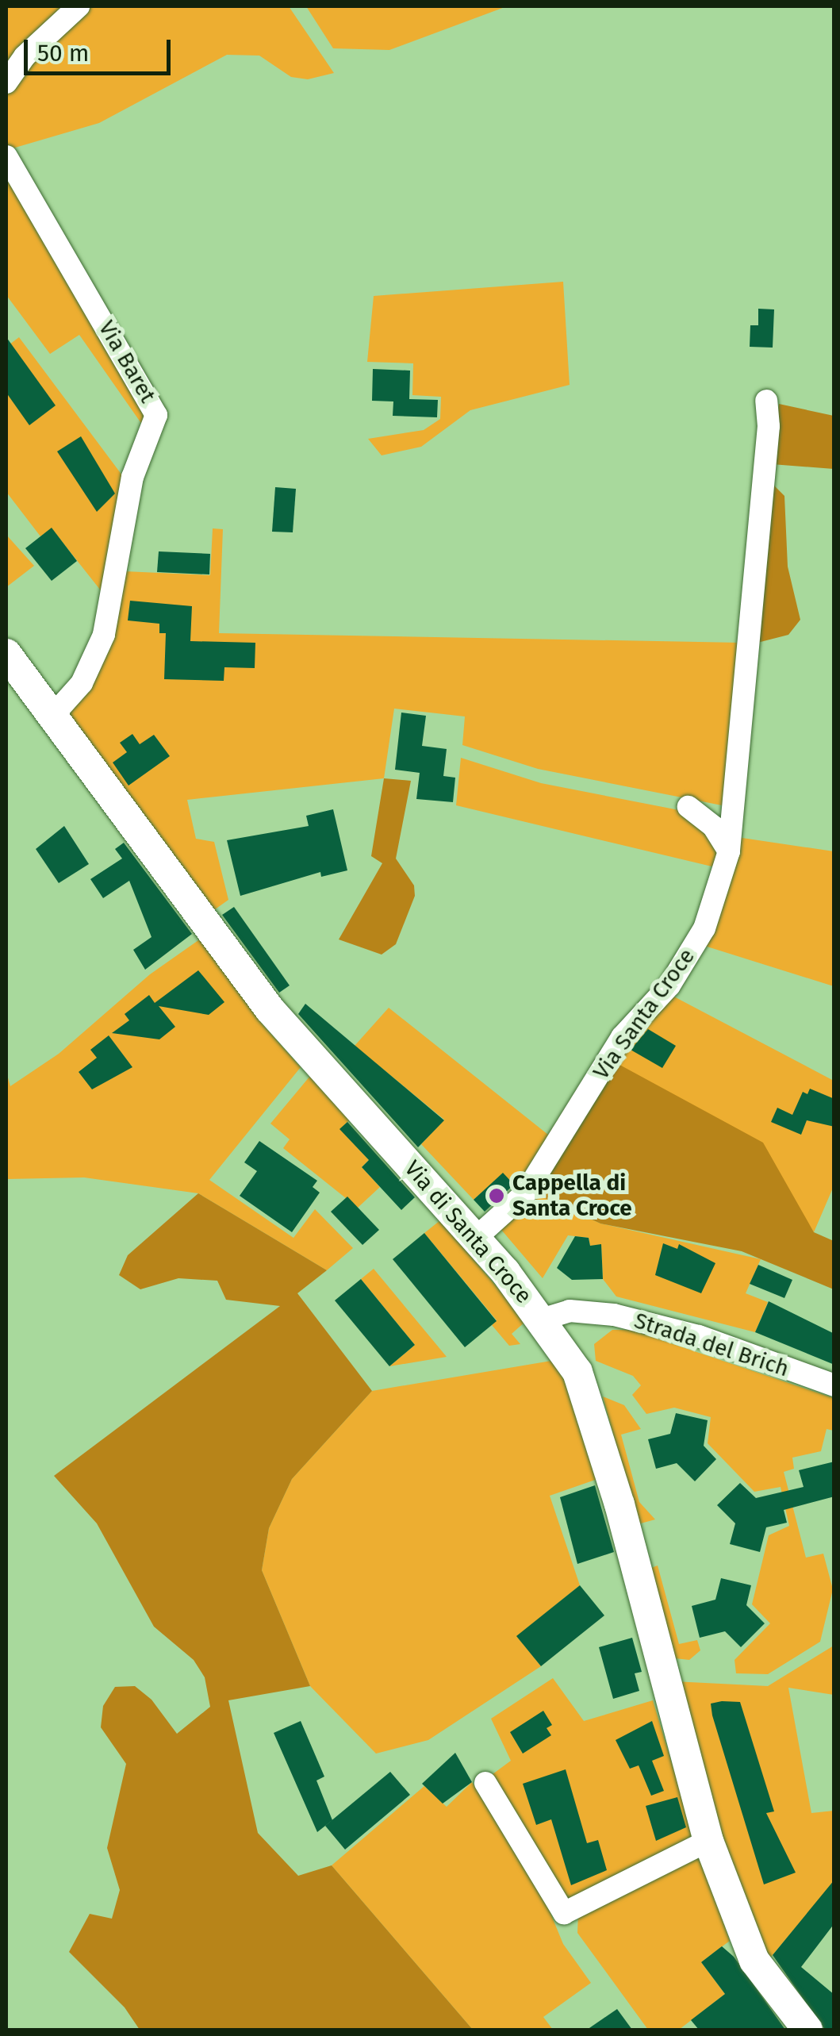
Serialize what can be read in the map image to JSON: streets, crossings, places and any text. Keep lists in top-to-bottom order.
{
  "streets": {
    "main road": ["Via di Santa Croce"],
    "street": ["Via Baret", "Via Santa Croce", "Strada del Brich"]
  },
  "crossings": [
    ["Via Baret", "Via di Santa Croce"],
    ["Via Santa Croce", "Via di Santa Croce"],
    ["Via di Santa Croce", "Strada del Brich"]
  ],
  "places": ["Cappella di Santa Croce"],
  "scale_bar": "50 m"
}
